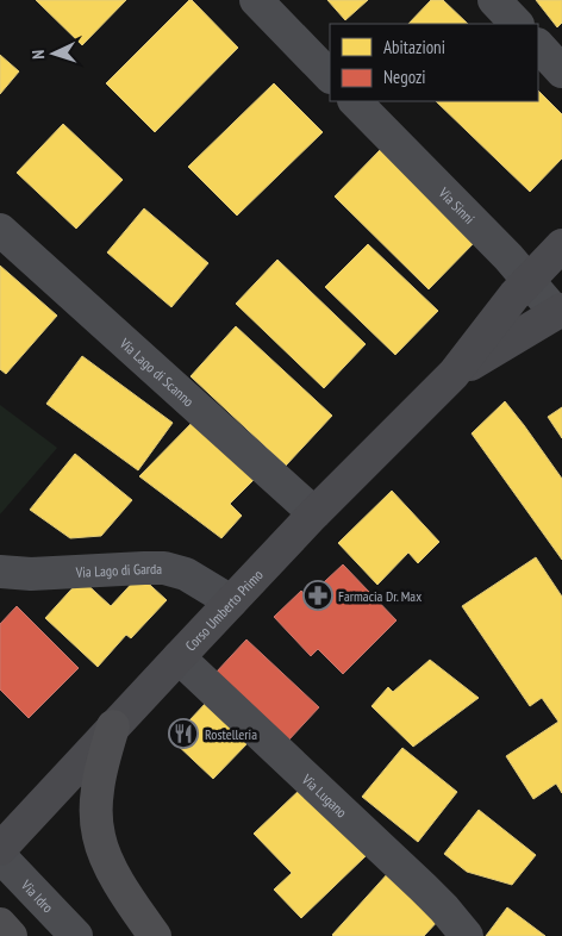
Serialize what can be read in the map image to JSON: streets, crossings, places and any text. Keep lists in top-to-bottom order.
{
  "streets": {
    "main road": ["Corso Umberto Primo"],
    "street": [
      "Via Sinni",
      "Via Lago di Scanno",
      "Via Lago di Garda",
      "Via Lugano",
      "Via Idro"
    ]
  },
  "crossings": [
    ["Via Sinni", "Corso Umberto Primo"],
    ["Via Lago di Scanno", "Corso Umberto Primo"],
    ["Via Lago di Garda", "Corso Umberto Primo"],
    ["Corso Umberto Primo", "Via Lugano"]
  ],
  "places": {
    "pharmacy": ["Farmacia Dr. Max"],
    "restaurant": ["Rostelleria"]
  },
  "legend": ["Abitazioni", "Negozi"],
  "north": "left"
}
